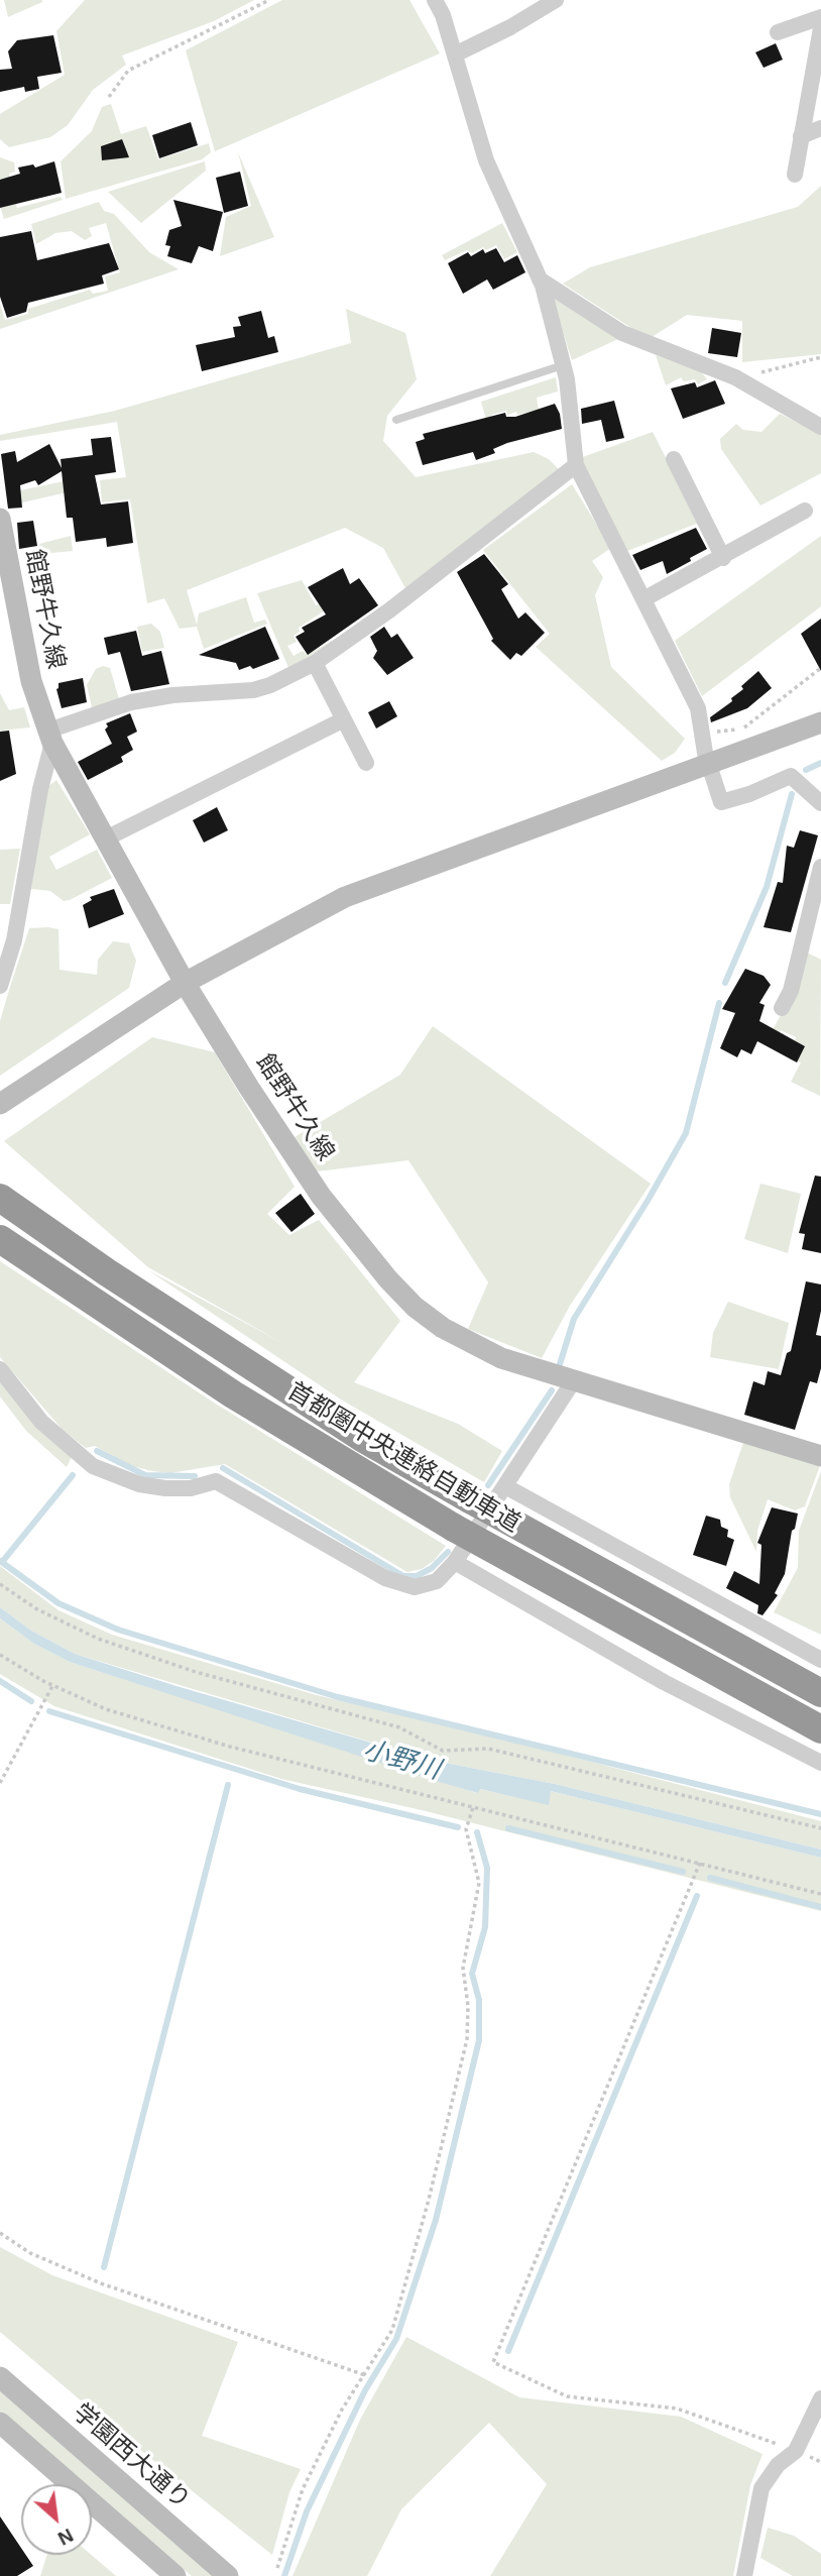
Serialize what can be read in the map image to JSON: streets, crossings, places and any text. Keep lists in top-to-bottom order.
{
  "streets": {
    "highway": ["首都圏中央連絡自動車道"],
    "main road": ["館野牛久線", "学園西大通り"]
  },
  "water": ["小野川"],
  "north": "bottom right"
}
